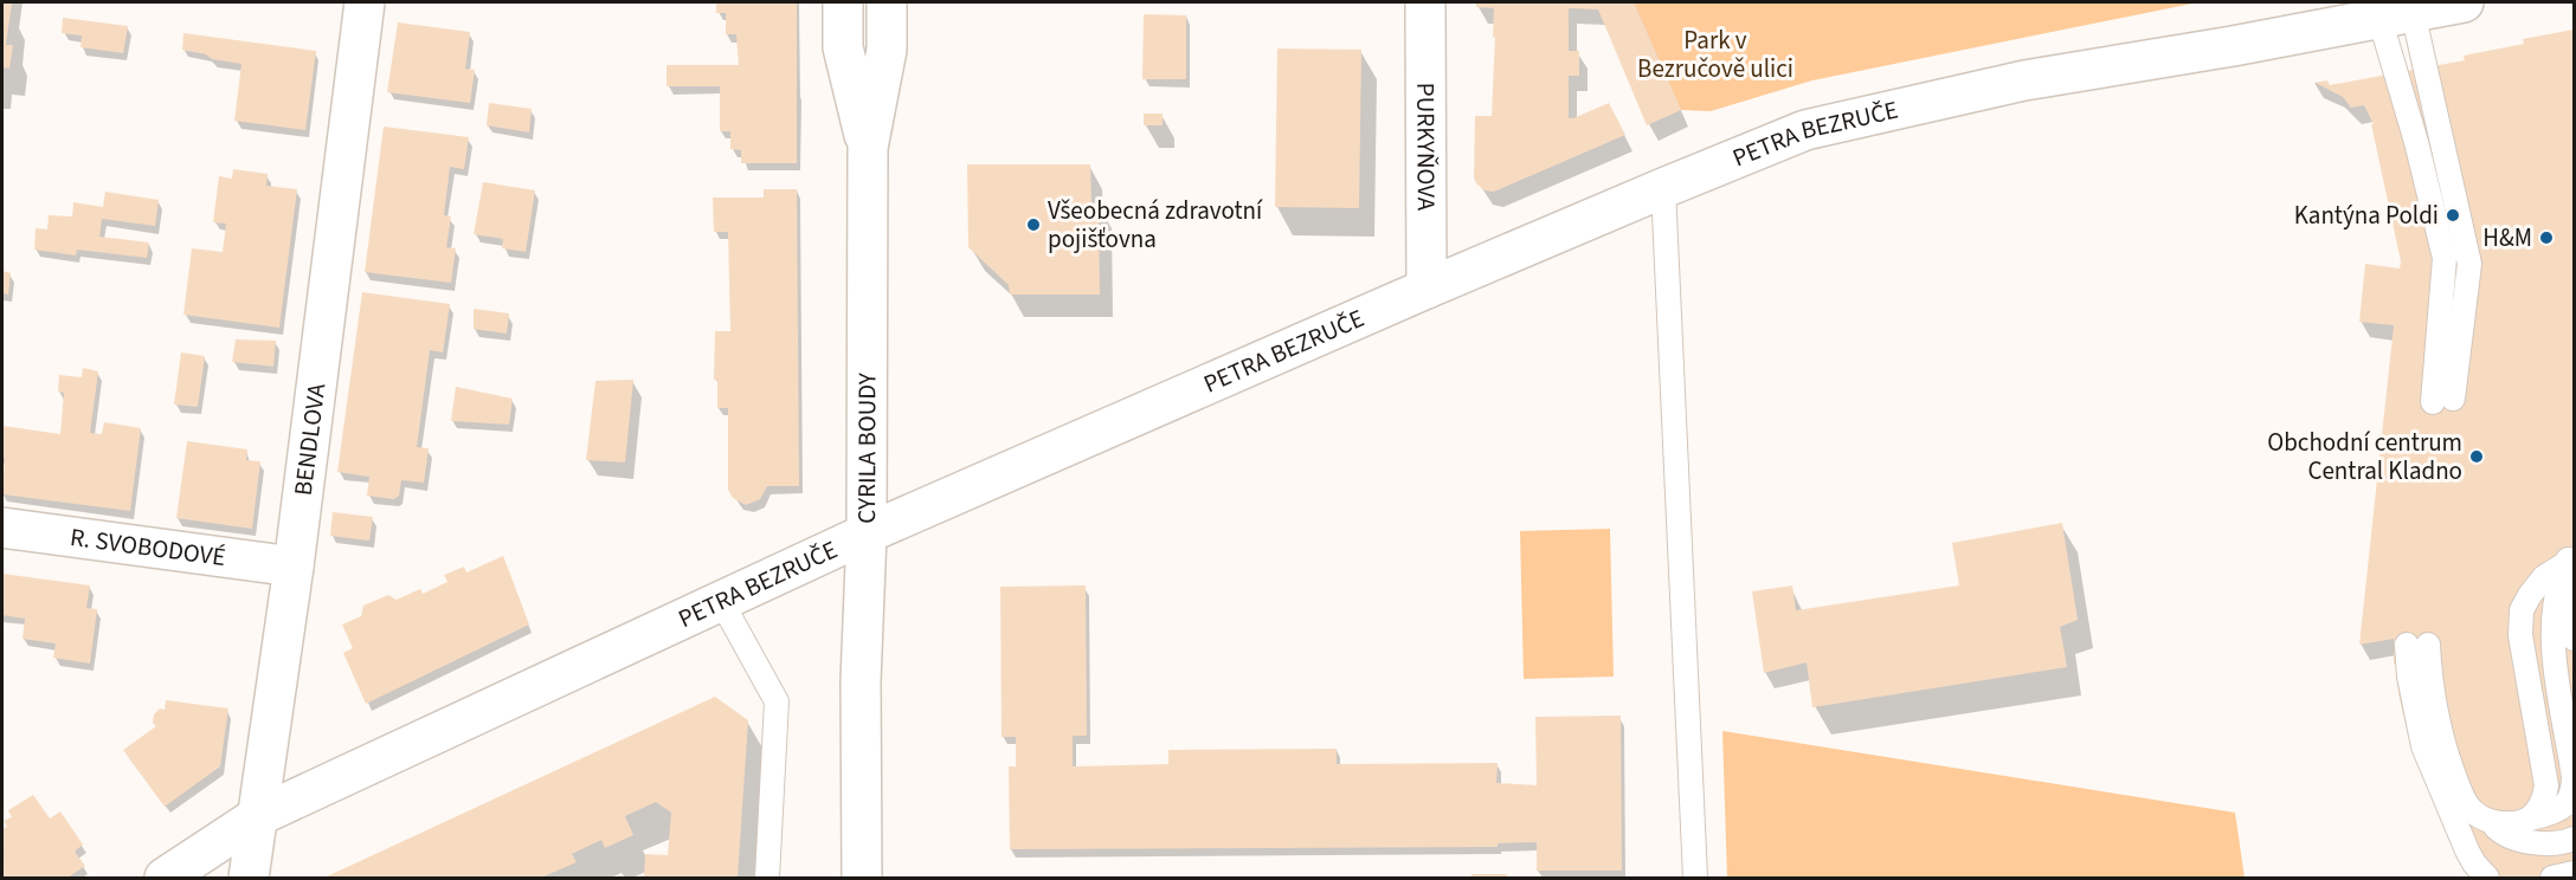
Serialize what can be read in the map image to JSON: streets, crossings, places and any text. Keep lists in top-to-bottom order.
{
  "streets": {
    "street": [
      "PETRA BEZRUČE",
      "PURKYŇOVA",
      "BENDLOVA",
      "CYRILA BOUDY",
      "R. SVOBODOVÉ"
    ]
  },
  "crossings": [
    ["PETRA BEZRUČE", "PURKYŇOVA"],
    ["PETRA BEZRUČE", "BENDLOVA"],
    ["PETRA BEZRUČE", "CYRILA BOUDY"],
    ["BENDLOVA", "R. SVOBODOVÉ"]
  ],
  "parks": ["Park v Bezručově ulici"],
  "places": [
    "Kantýna Poldi",
    "Všeobecná zdravotní pojišťovna",
    "H&M",
    "Obchodní centrum Central Kladno"
  ]
}
